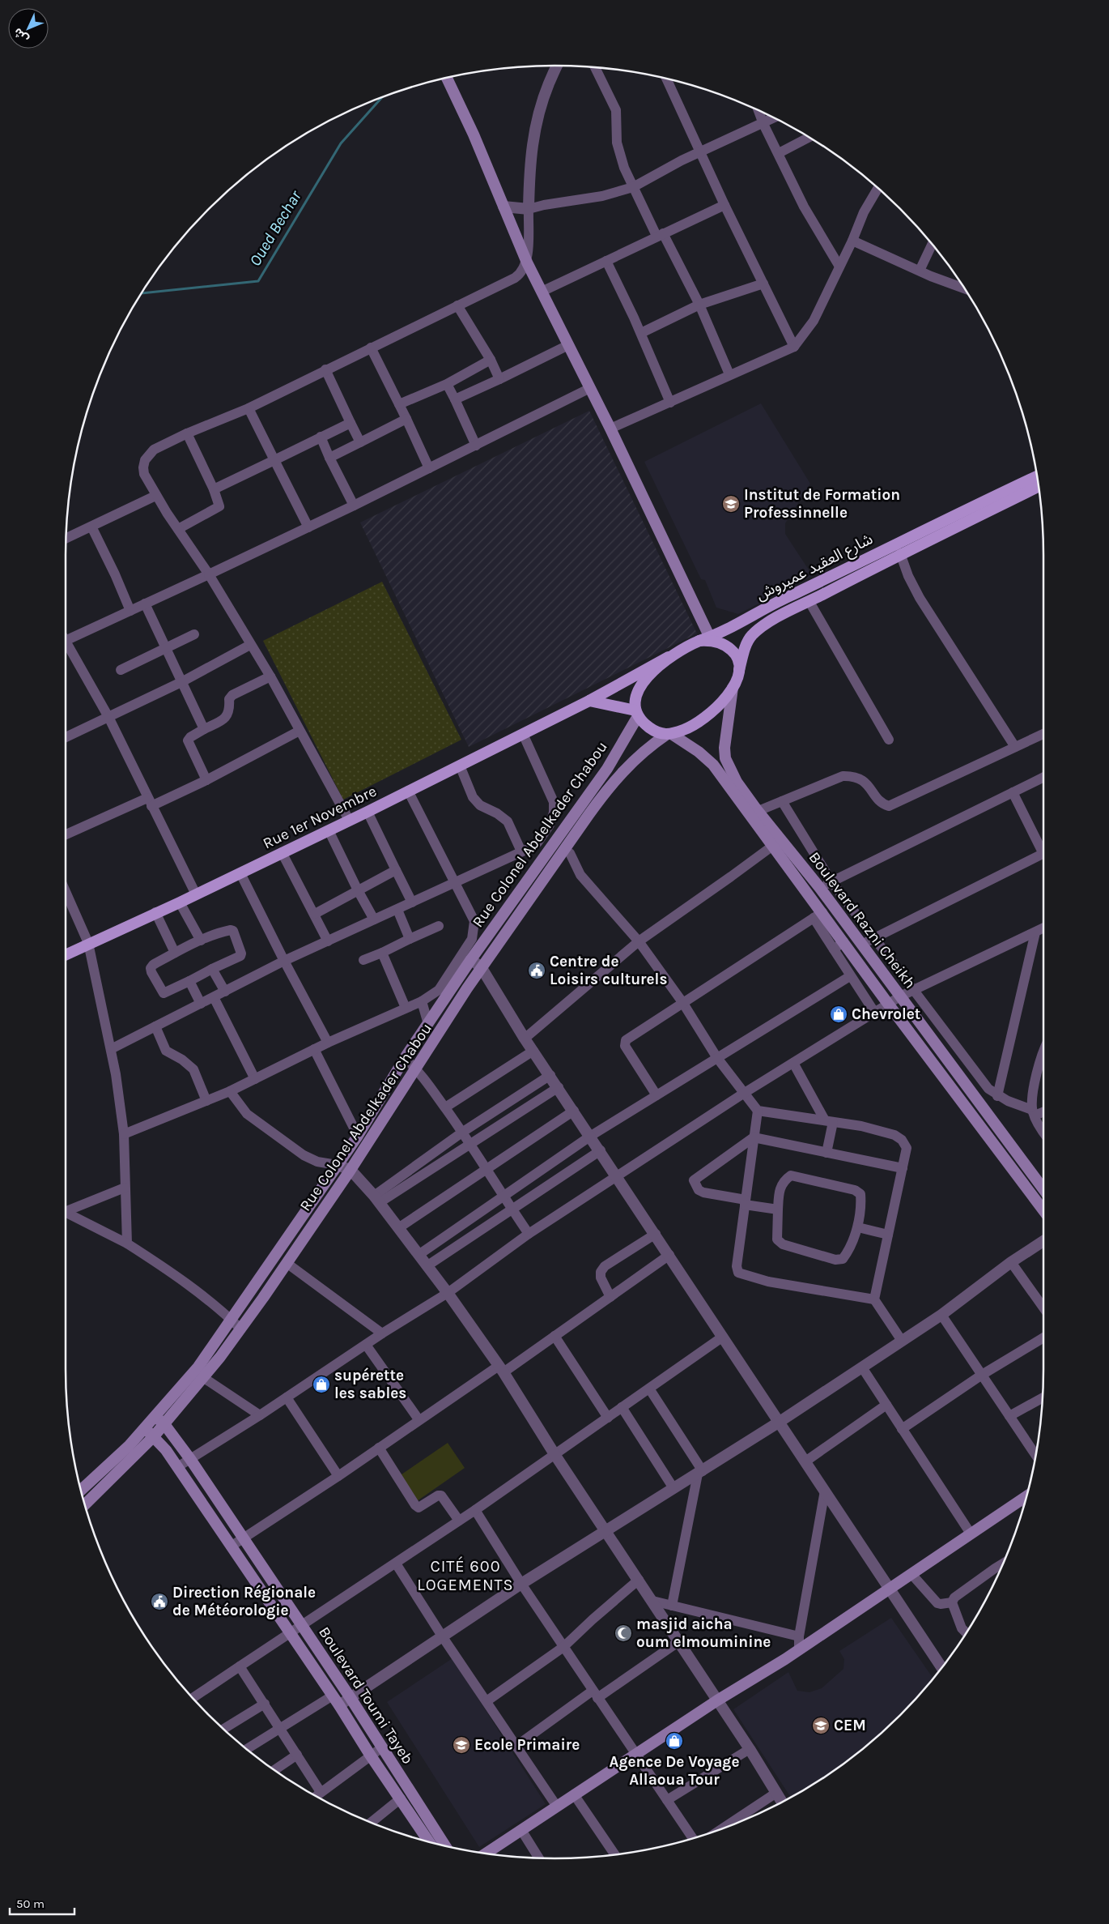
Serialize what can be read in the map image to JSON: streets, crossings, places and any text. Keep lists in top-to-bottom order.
{
  "streets": {
    "main road": [
      "شارع العقيد عميروش",
      "Rue 1er Novembre",
      "Rue Colonel Abdelkader Chabou",
      "Boulevard Razni Cheikh",
      "Boulevard Toumi Tayeb"
    ]
  },
  "crossings": [
    ["شارع العقيد عميروش", "Rue 1er Novembre"],
    ["شارع العقيد عميروش", "Rue Colonel Abdelkader Chabou"],
    ["شارع العقيد عميروش", "Boulevard Razni Cheikh"],
    ["Rue 1er Novembre", "Rue Colonel Abdelkader Chabou"],
    ["Rue 1er Novembre", "Boulevard Razni Cheikh"],
    ["Rue Colonel Abdelkader Chabou", "Boulevard Razni Cheikh"],
    ["Rue Colonel Abdelkader Chabou", "Boulevard Toumi Tayeb"]
  ],
  "districts": ["CITÉ 600 LOGEMENTS"],
  "water": ["Oued Bechar"],
  "places": {
    "school or university": ["Institut de Formation Professinnelle", "CEM", "Ecole Primaire"],
    "public building": ["Centre de Loisirs culturels", "Direction Régionale de Météorologie"],
    "shop": ["Chevrolet", "supérette les sables", "Agence De Voyage Allaoua Tour"],
    "mosque": ["masjid aicha oum elmouminine"]
  },
  "scale_bar": "50 m",
  "north": "bottom left"
}
